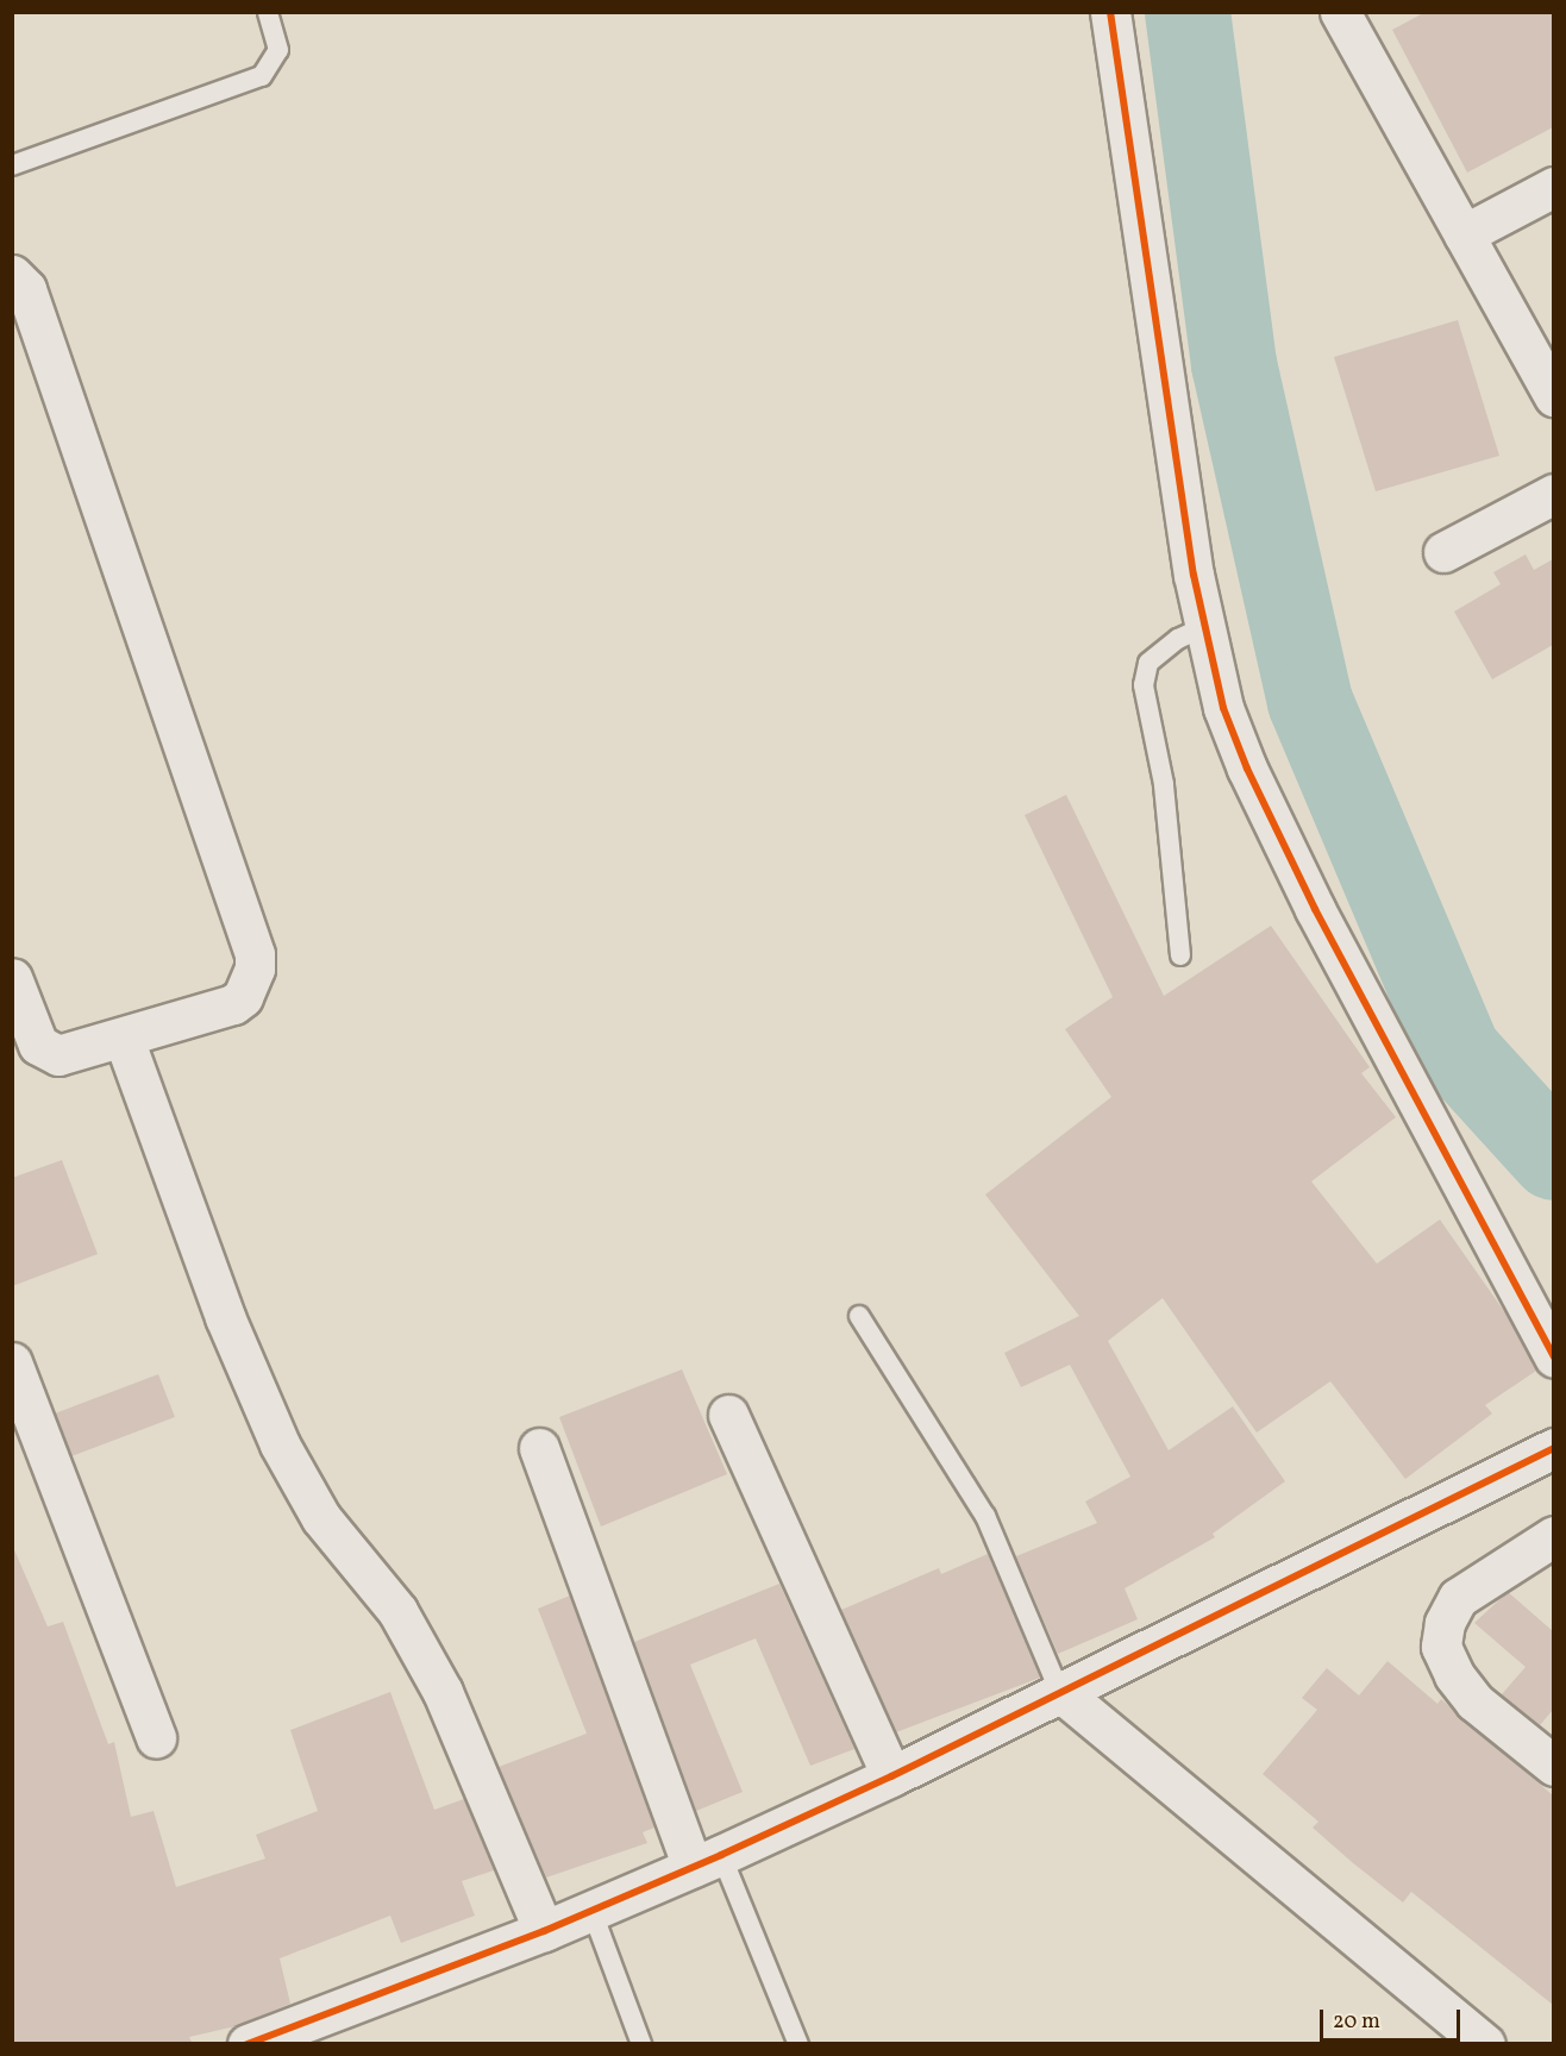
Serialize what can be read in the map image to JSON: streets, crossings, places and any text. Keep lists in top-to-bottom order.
{
  "scale_bar": "20 m"
}
